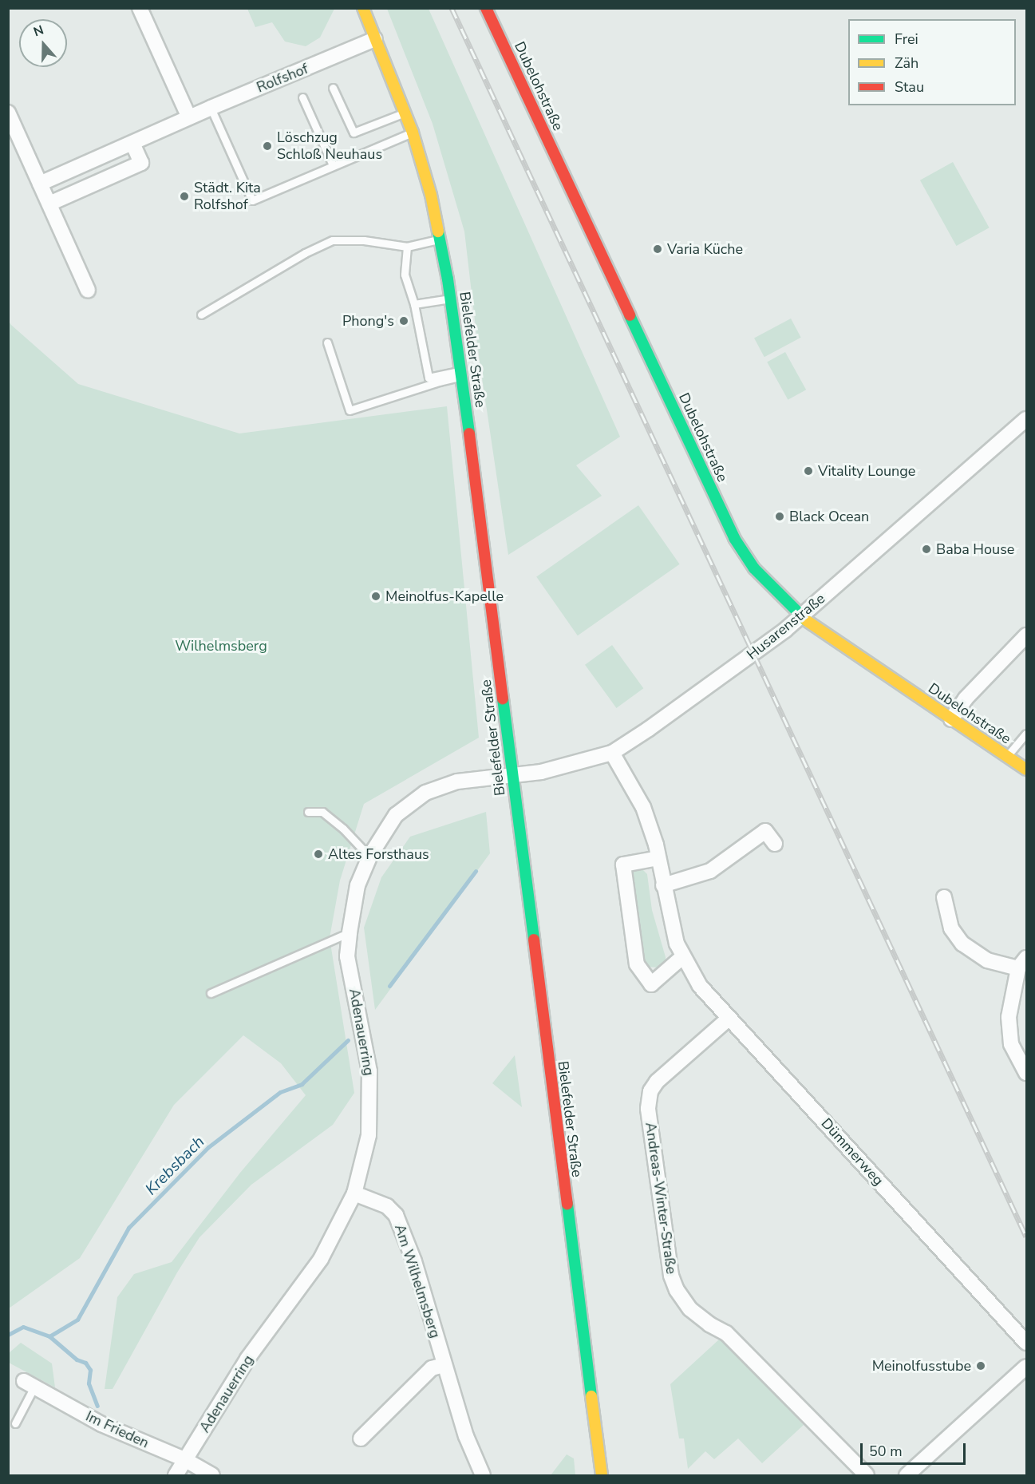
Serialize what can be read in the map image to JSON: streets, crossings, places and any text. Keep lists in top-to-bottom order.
{
  "streets": {
    "main road": ["Dubelohstraße", "Bielefelder Straße"],
    "street": [
      "Rolfshof",
      "Husarenstraße",
      "Adenauerring",
      "Dümmerweg",
      "Andreas-Winter-Straße",
      "Am Wilhelmsberg",
      "Im Frieden"
    ]
  },
  "crossings": [
    ["Rolfshof", "Bielefelder Straße"],
    ["Dubelohstraße", "Husarenstraße"],
    ["Bielefelder Straße", "Husarenstraße"],
    ["Bielefelder Straße", "Adenauerring"],
    ["Husarenstraße", "Adenauerring"],
    ["Husarenstraße", "Dümmerweg"],
    ["Adenauerring", "Am Wilhelmsberg"],
    ["Adenauerring", "Im Frieden"],
    ["Dümmerweg", "Andreas-Winter-Straße"]
  ],
  "water": ["Krebsbach"],
  "parks": ["Wilhelmsberg"],
  "places": [
    "Löschzug Schloß Neuhaus",
    "Städt. Kita Rolfshof",
    "Varia Küche",
    "Phong's",
    "Vitality Lounge",
    "Black Ocean",
    "Baba House",
    "Meinolfus-Kapelle",
    "Altes Forsthaus",
    "Meinolfusstube"
  ],
  "legend": ["Frei", "Zäh", "Stau"],
  "scale_bar": "50 m",
  "north": "top"
}
